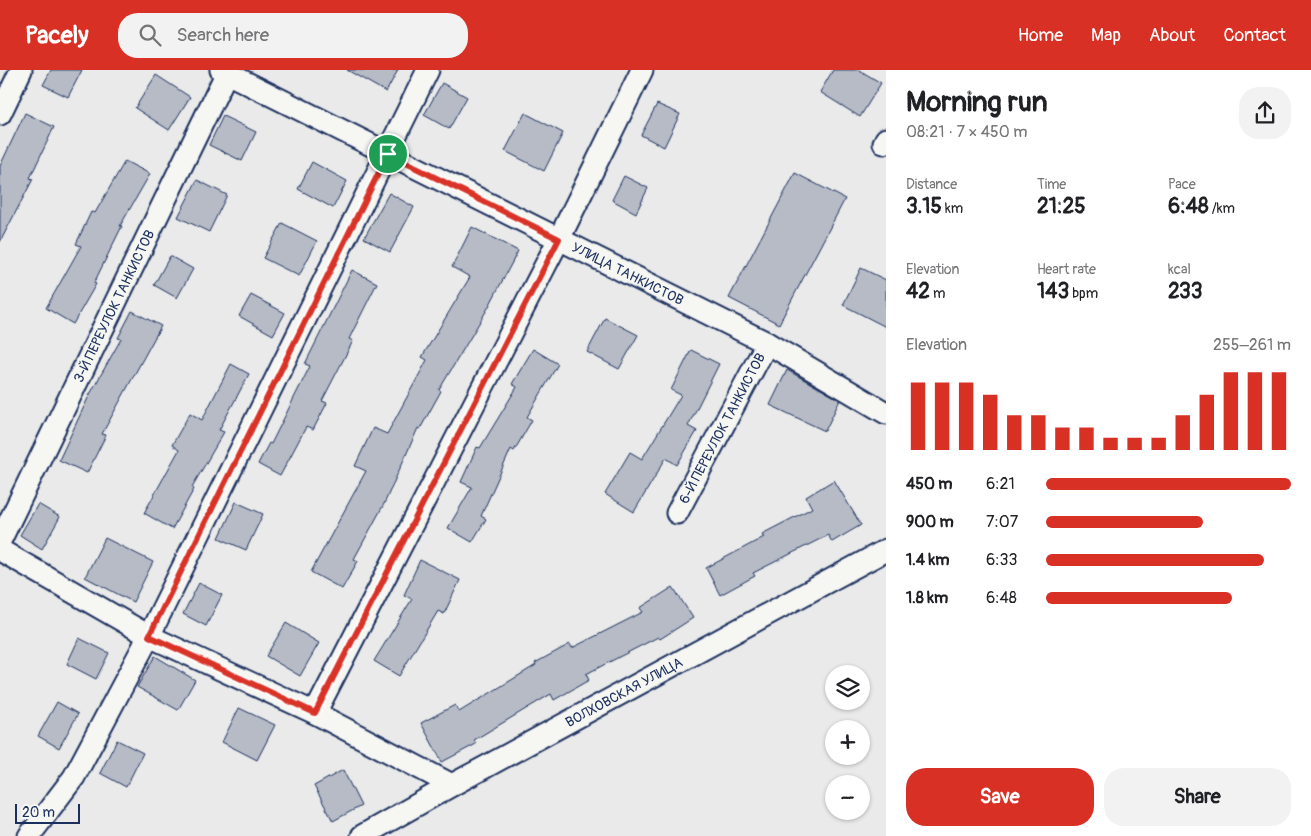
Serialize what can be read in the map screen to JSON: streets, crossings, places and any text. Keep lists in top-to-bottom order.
{
  "streets": {
    "street": [
      "УЛИЦА ТАНКИСТОВ",
      "3-Й ПЕРЕУЛОК ТАНКИСТОВ",
      "6-Й ПЕРЕУЛОК ТАНКИСТОВ",
      "ВОЛХОВСКАЯ УЛИЦА"
    ]
  },
  "crossings": [
    ["УЛИЦА ТАНКИСТОВ", "3-Й ПЕРЕУЛОК ТАНКИСТОВ"],
    ["УЛИЦА ТАНКИСТОВ", "6-Й ПЕРЕУЛОК ТАНКИСТОВ"]
  ],
  "scale_bar": "20 m",
  "page": {
    "header": "Pacely",
    "search": "Search here",
    "nav": [
      "Home",
      "Map",
      "About",
      "Contact"
    ],
    "heading": ["Morning run", "08:21 · 7 × 450 m"],
    "stats": [
      ["Distance", "3.15 km"],
      ["Time", "21:25"],
      ["Pace", "6:48 /km"],
      ["Elevation", "42 m"],
      ["Heart rate", "143 bpm"],
      ["kcal", "233"]
    ],
    "chart": ["Elevation", "255–261 m"],
    "list": [
      {
        "name": "450 m",
        "note": "6:21"
      },
      {
        "name": "900 m",
        "note": "7:07"
      },
      {
        "name": "1.4 km",
        "note": "6:33"
      },
      {
        "name": "1.8 km",
        "note": "6:48"
      }
    ],
    "map_buttons": ["+", "−"],
    "buttons": ["Save", "Share"],
    "scale": "20 m"
  }
}
